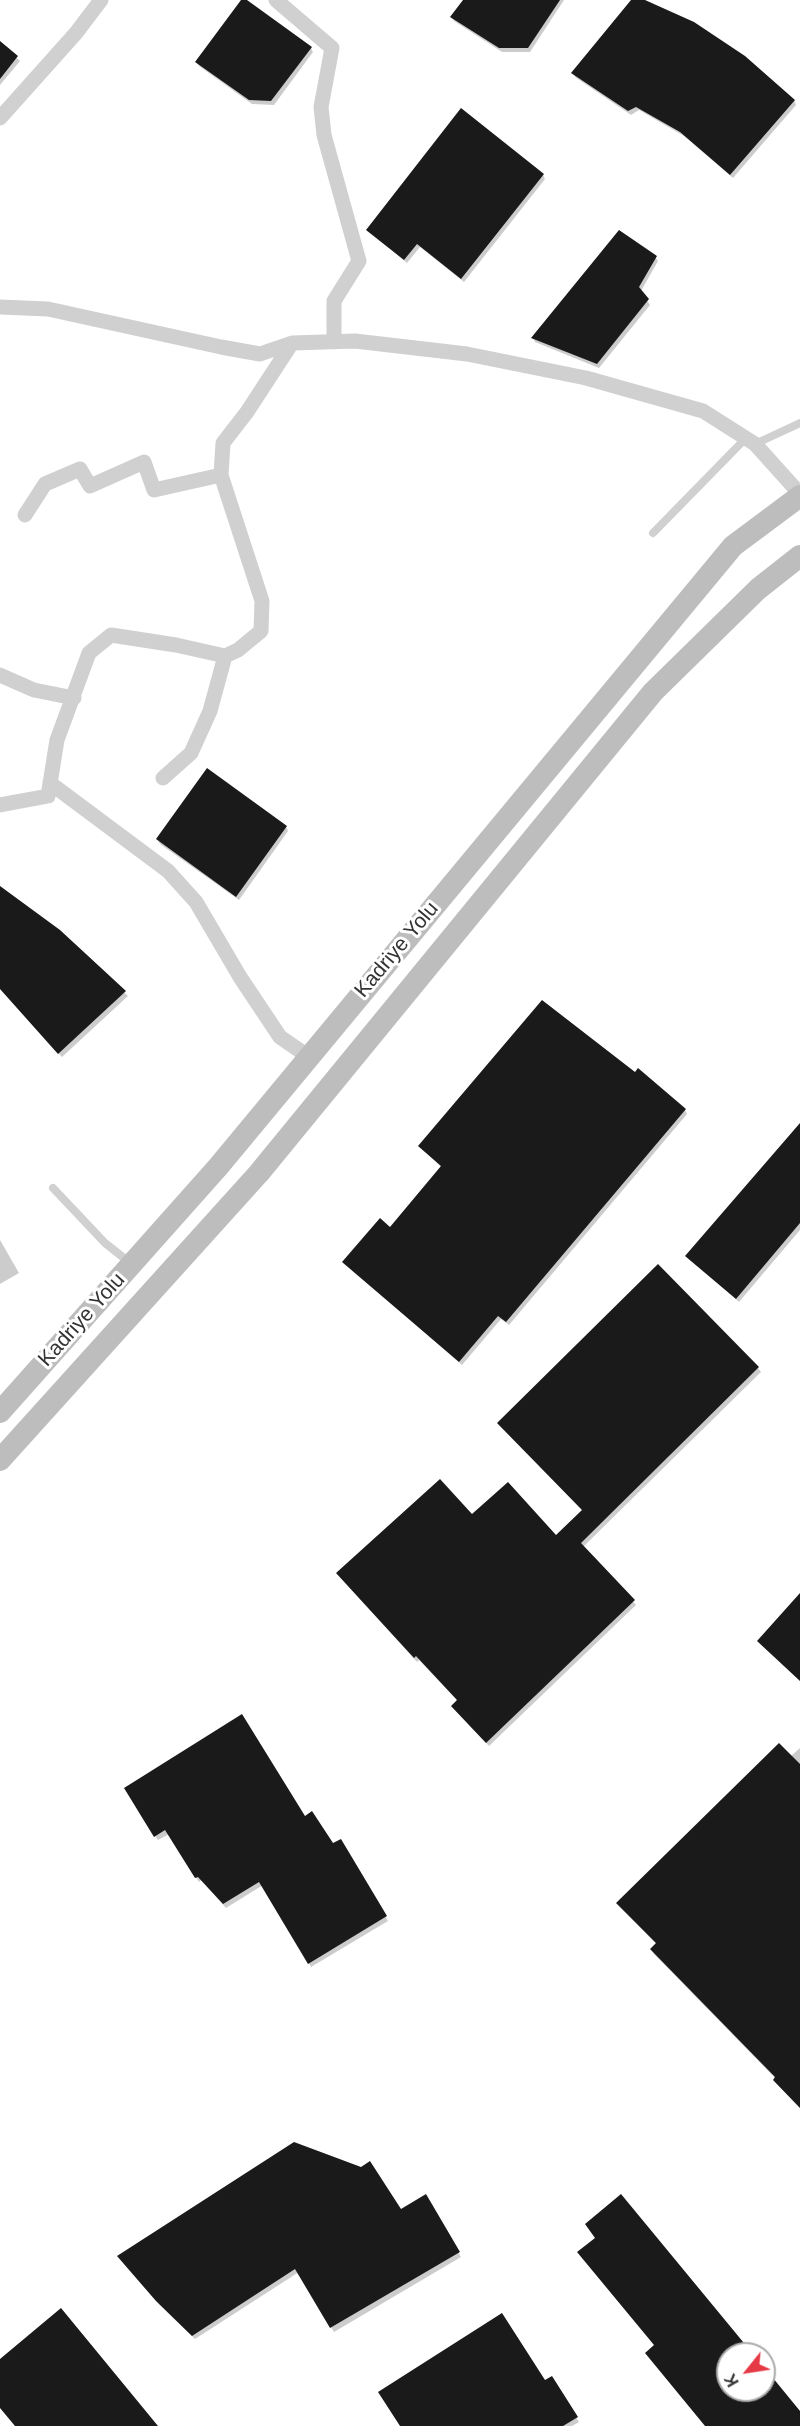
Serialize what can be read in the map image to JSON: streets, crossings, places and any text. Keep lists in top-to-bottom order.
{
  "streets": {
    "main road": ["Kadriye Yolu"]
  },
  "north": "bottom left"
}
